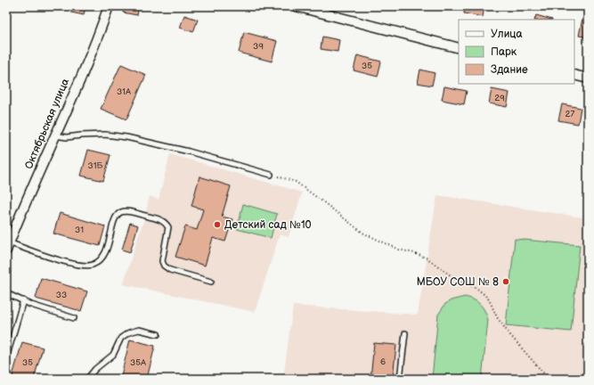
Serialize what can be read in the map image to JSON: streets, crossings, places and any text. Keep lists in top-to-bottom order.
{
  "streets": {
    "street": ["Октябрьская улица"]
  },
  "places": ["Детский сад №10", "МБОУ СОШ № 8"],
  "house_numbers": [
    "39",
    "35",
    "31А",
    "29",
    "27",
    "31Б",
    "31",
    "33",
    "6",
    "35",
    "35А"
  ],
  "legend": ["Улица", "Парк", "Здание"]
}
